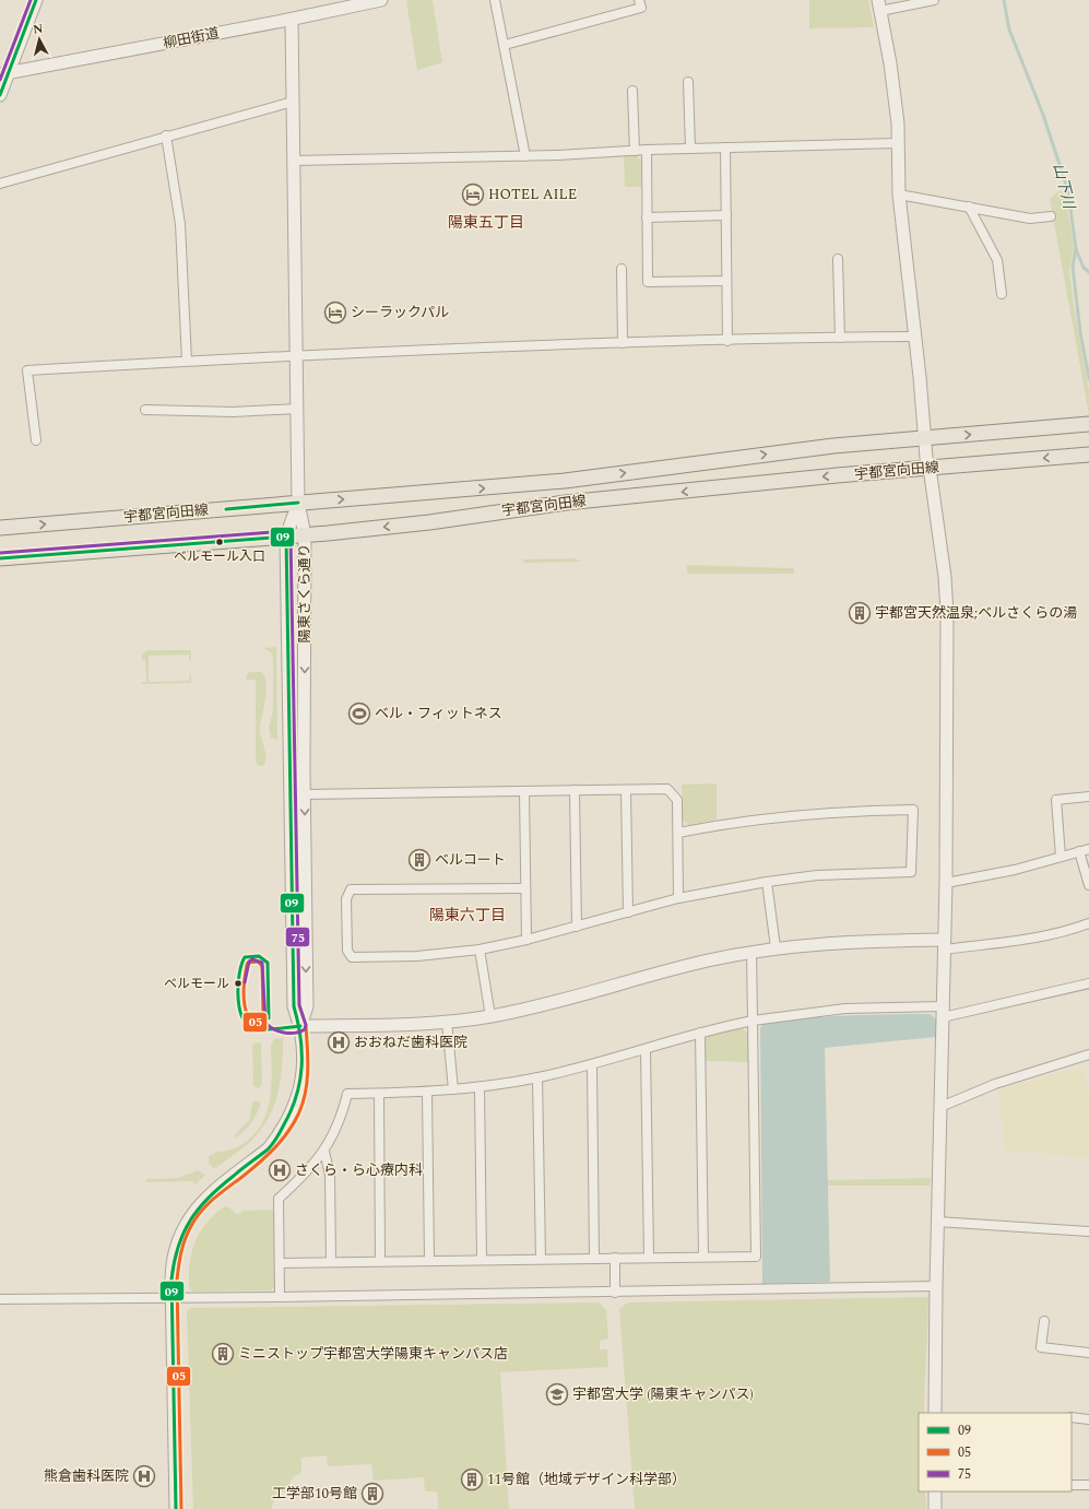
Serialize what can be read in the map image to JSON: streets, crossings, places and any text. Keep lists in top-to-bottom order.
{
  "streets": {
    "main road": ["宇都宮向田線"],
    "street": ["柳田街道", "陽東さくら通り"]
  },
  "crossings": [
    ["宇都宮向田線", "陽東さくら通り"]
  ],
  "districts": ["陽東五丁目", "陽東六丁目"],
  "water": ["山下川"],
  "places": {
    "hotel": ["HOTEL AILE", "シーラックパル"],
    "other": ["ベルモール入口", "ベルモール"],
    "building": [
      "宇都宮天然温泉;ベルさくらの湯",
      "ベルコート",
      "ミニストップ宇都宮大学陽東キャンパス店",
      "11号館（地域デザイン科学部）",
      "工学部10号館"
    ],
    "sports": ["ベル・フィットネス"],
    "hospital": ["おおねだ歯科医院", "さくら・ら心療内科", "熊倉歯科医院"],
    "school or university": ["宇都宮大学 (陽東キャンパス)"]
  },
  "lines": ["transit line 09", "transit line 75", "transit line 05"],
  "legend": ["09", "05", "75"],
  "north": "top"
}
